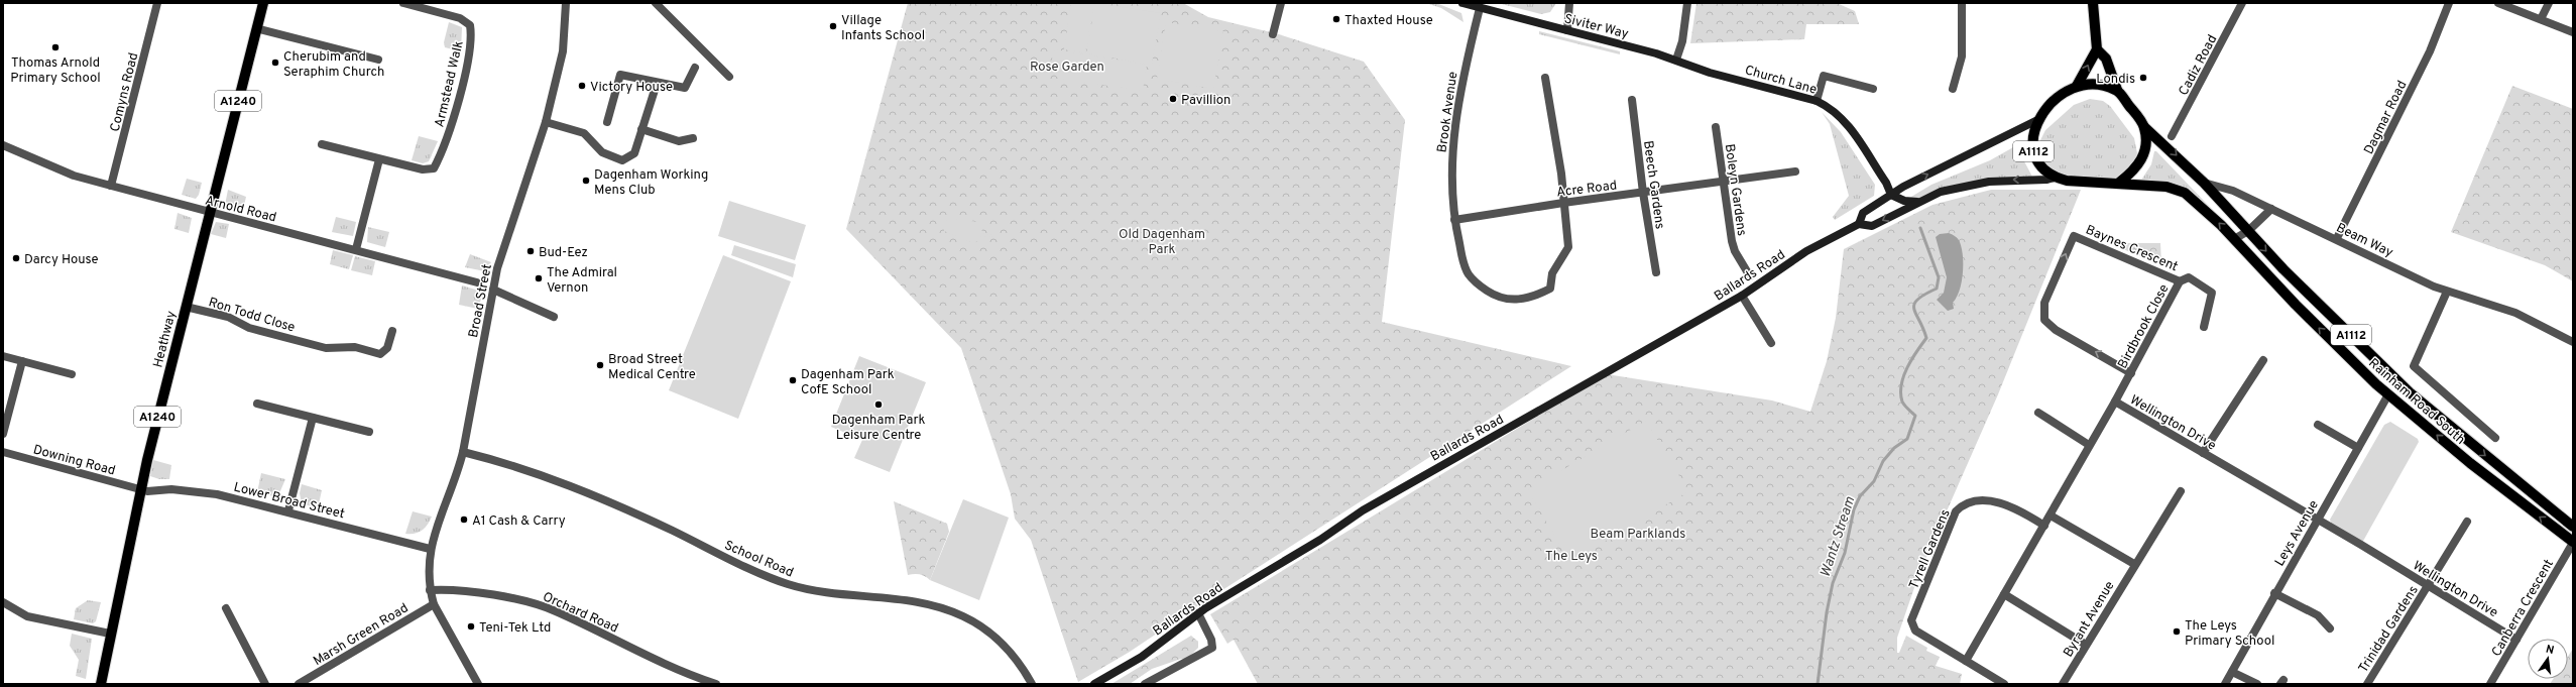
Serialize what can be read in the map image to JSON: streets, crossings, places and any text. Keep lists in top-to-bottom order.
{
  "streets": {
    "main road": [
      "Siviter Way",
      "Church Lane",
      "A1240",
      "A1112",
      "Ballards Road",
      "Heathway",
      "Rainham Road South"
    ],
    "street": [
      "Cadiz Road",
      "Armstead Walk",
      "Comyns Road",
      "Brook Avenue",
      "Dagmar Road",
      "Beech Gardens",
      "Acre Road",
      "Boleyn Gardens",
      "Arnold Road",
      "Beam Way",
      "Baynes Crescent",
      "Broad Street",
      "Ron Todd Close",
      "Birdbrook Close",
      "Wellington Drive",
      "Downing Road",
      "Lower Broad Street",
      "Leys Avenue",
      "Tyrell Gardens",
      "School Road",
      "Canberra Crescent",
      "Orchard Road",
      "Byrant Avenue",
      "Trinidad Gardens",
      "Marsh Green Road"
    ]
  },
  "crossings": [
    ["Siviter Way", "Church Lane"],
    ["Siviter Way", "Brook Avenue"],
    ["Church Lane", "Ballards Road"],
    ["Comyns Road", "Arnold Road"],
    ["Brook Avenue", "Acre Road"],
    ["Dagmar Road", "Beam Way"],
    ["A1112", "Ballards Road"],
    ["A1112", "Rainham Road South"],
    ["Beech Gardens", "Acre Road"],
    ["Acre Road", "Boleyn Gardens"],
    ["Arnold Road", "Heathway"],
    ["Beam Way", "Rainham Road South"],
    ["Baynes Crescent", "Birdbrook Close"],
    ["Ballards Road", "Rainham Road South"],
    ["Broad Street", "Lower Broad Street"],
    ["Broad Street", "School Road"],
    ["Broad Street", "Orchard Road"],
    ["Broad Street", "Marsh Green Road"],
    ["Ron Todd Close", "Heathway"],
    ["Birdbrook Close", "Wellington Drive"],
    ["Heathway", "Downing Road"],
    ["Heathway", "Lower Broad Street"],
    ["Rainham Road South", "Leys Avenue"],
    ["Rainham Road South", "Canberra Crescent"],
    ["Wellington Drive", "Leys Avenue"],
    ["Wellington Drive", "Tyrell Gardens"],
    ["Wellington Drive", "Canberra Crescent"],
    ["Wellington Drive", "Trinidad Gardens"],
    ["Downing Road", "Lower Broad Street"]
  ],
  "water": ["Wantz Stream"],
  "parks": [
    "Rose Garden",
    "Old Dagenham Park",
    "Beam Parklands",
    "The Leys"
  ],
  "places": [
    "Thaxted House",
    "Village Infants School",
    "Thomas Arnold Primary School",
    "Cherubim and Seraphim Church",
    "Londis",
    "Victory House",
    "Pavillion",
    "Dagenham Working Mens Club",
    "Bud-Eez",
    "Darcy House",
    "The Admiral Vernon",
    "Broad Street Medical Centre",
    "Dagenham Park CofE School",
    "Dagenham Park Leisure Centre",
    "A1 Cash & Carry",
    "Teni-Tek Ltd",
    "The Leys Primary School"
  ],
  "north": "top"
}
